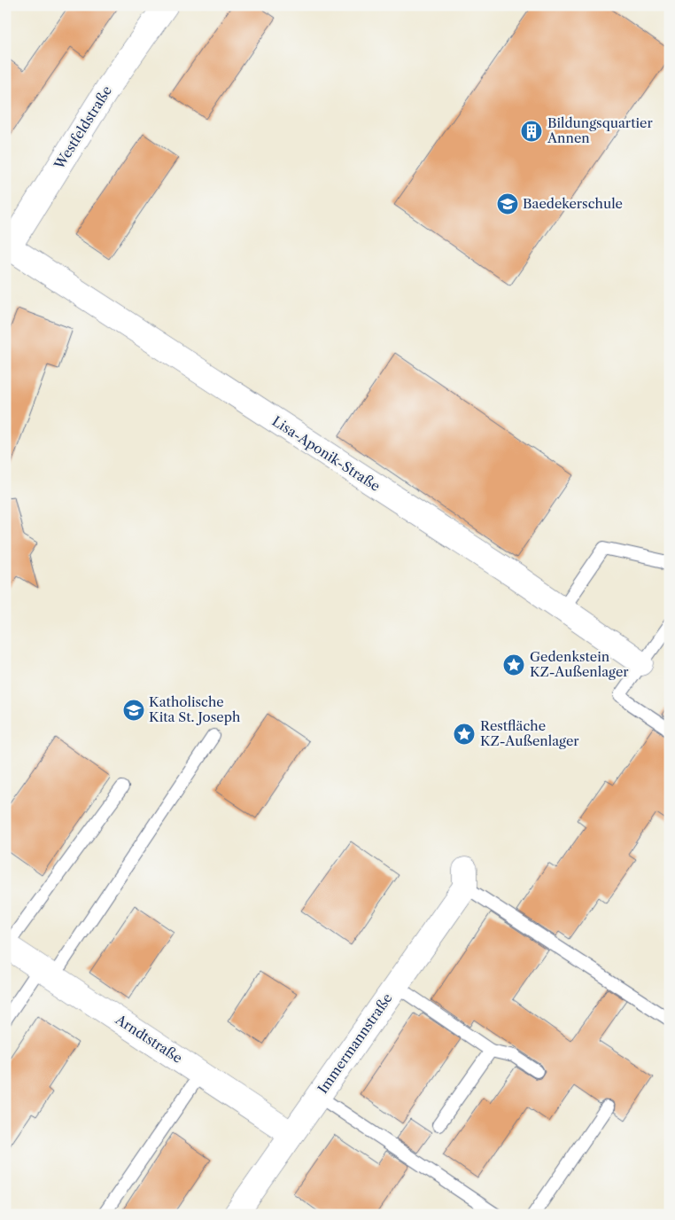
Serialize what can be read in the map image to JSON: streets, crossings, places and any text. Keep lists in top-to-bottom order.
{
  "streets": {
    "street": [
      "Westfeldstraße",
      "Lisa-Aponik-Straße",
      "Arndtstraße",
      "Immermannstraße"
    ]
  },
  "crossings": [
    ["Westfeldstraße", "Lisa-Aponik-Straße"],
    ["Arndtstraße", "Immermannstraße"]
  ],
  "places": {
    "building": ["Bildungsquartier Annen"],
    "school or university": ["Baedekerschule", "Katholische Kita St. Joseph"],
    "place": ["Gedenkstein KZ-Außenlager", "Restfläche KZ-Außenlager"]
  }
}
